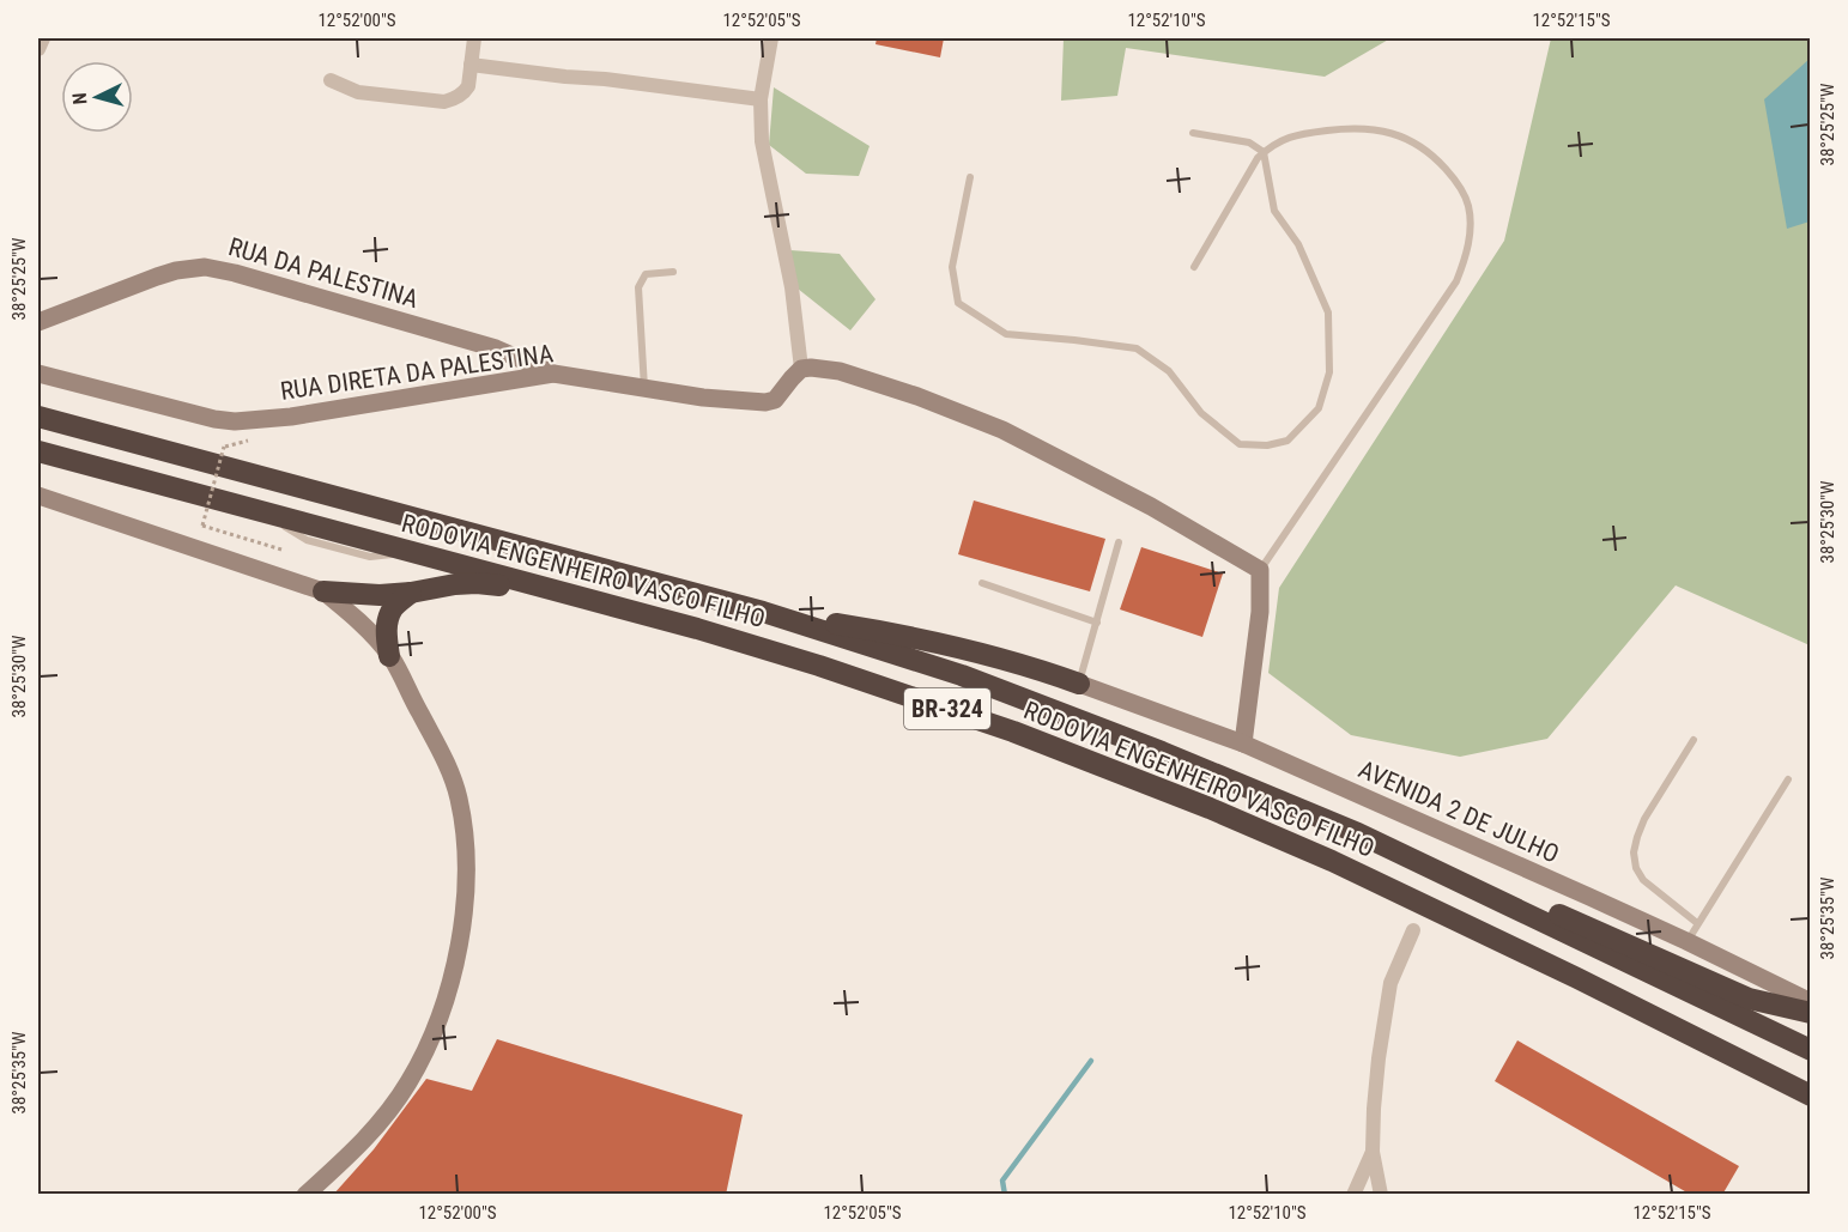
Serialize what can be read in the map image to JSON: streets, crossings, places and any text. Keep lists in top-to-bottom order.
{
  "streets": {
    "highway": ["RODOVIA ENGENHEIRO VASCO FILHO", "BR-324"],
    "main road": ["RUA DA PALESTINA", "RUA DIRETA DA PALESTINA", "AVENIDA 2 DE JULHO"]
  },
  "crossings": [
    ["RUA DA PALESTINA", "RUA DIRETA DA PALESTINA"]
  ],
  "north": "left",
  "coordinates": [
    "12°52'00\"S",
    "12°52'05\"S",
    "12°52'10\"S",
    "12°52'15\"S",
    "38°25'25\"W",
    "38°25'30\"W",
    "38°25'35\"W"
  ]
}
